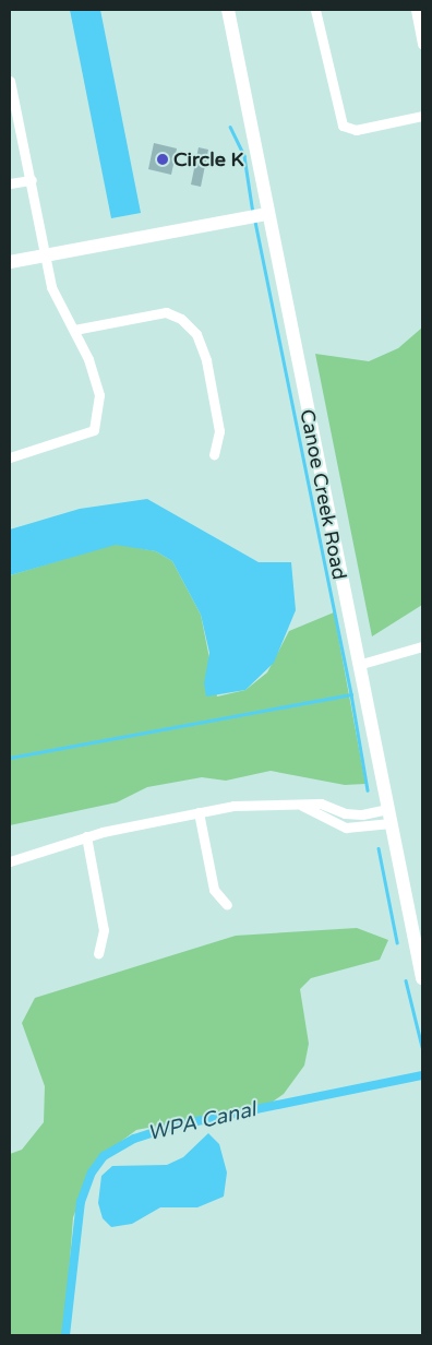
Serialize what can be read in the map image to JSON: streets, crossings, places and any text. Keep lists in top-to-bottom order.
{
  "streets": {
    "main road": ["Canoe Creek Road"]
  },
  "water": ["WPA Canal"],
  "places": ["Circle K"]
}
